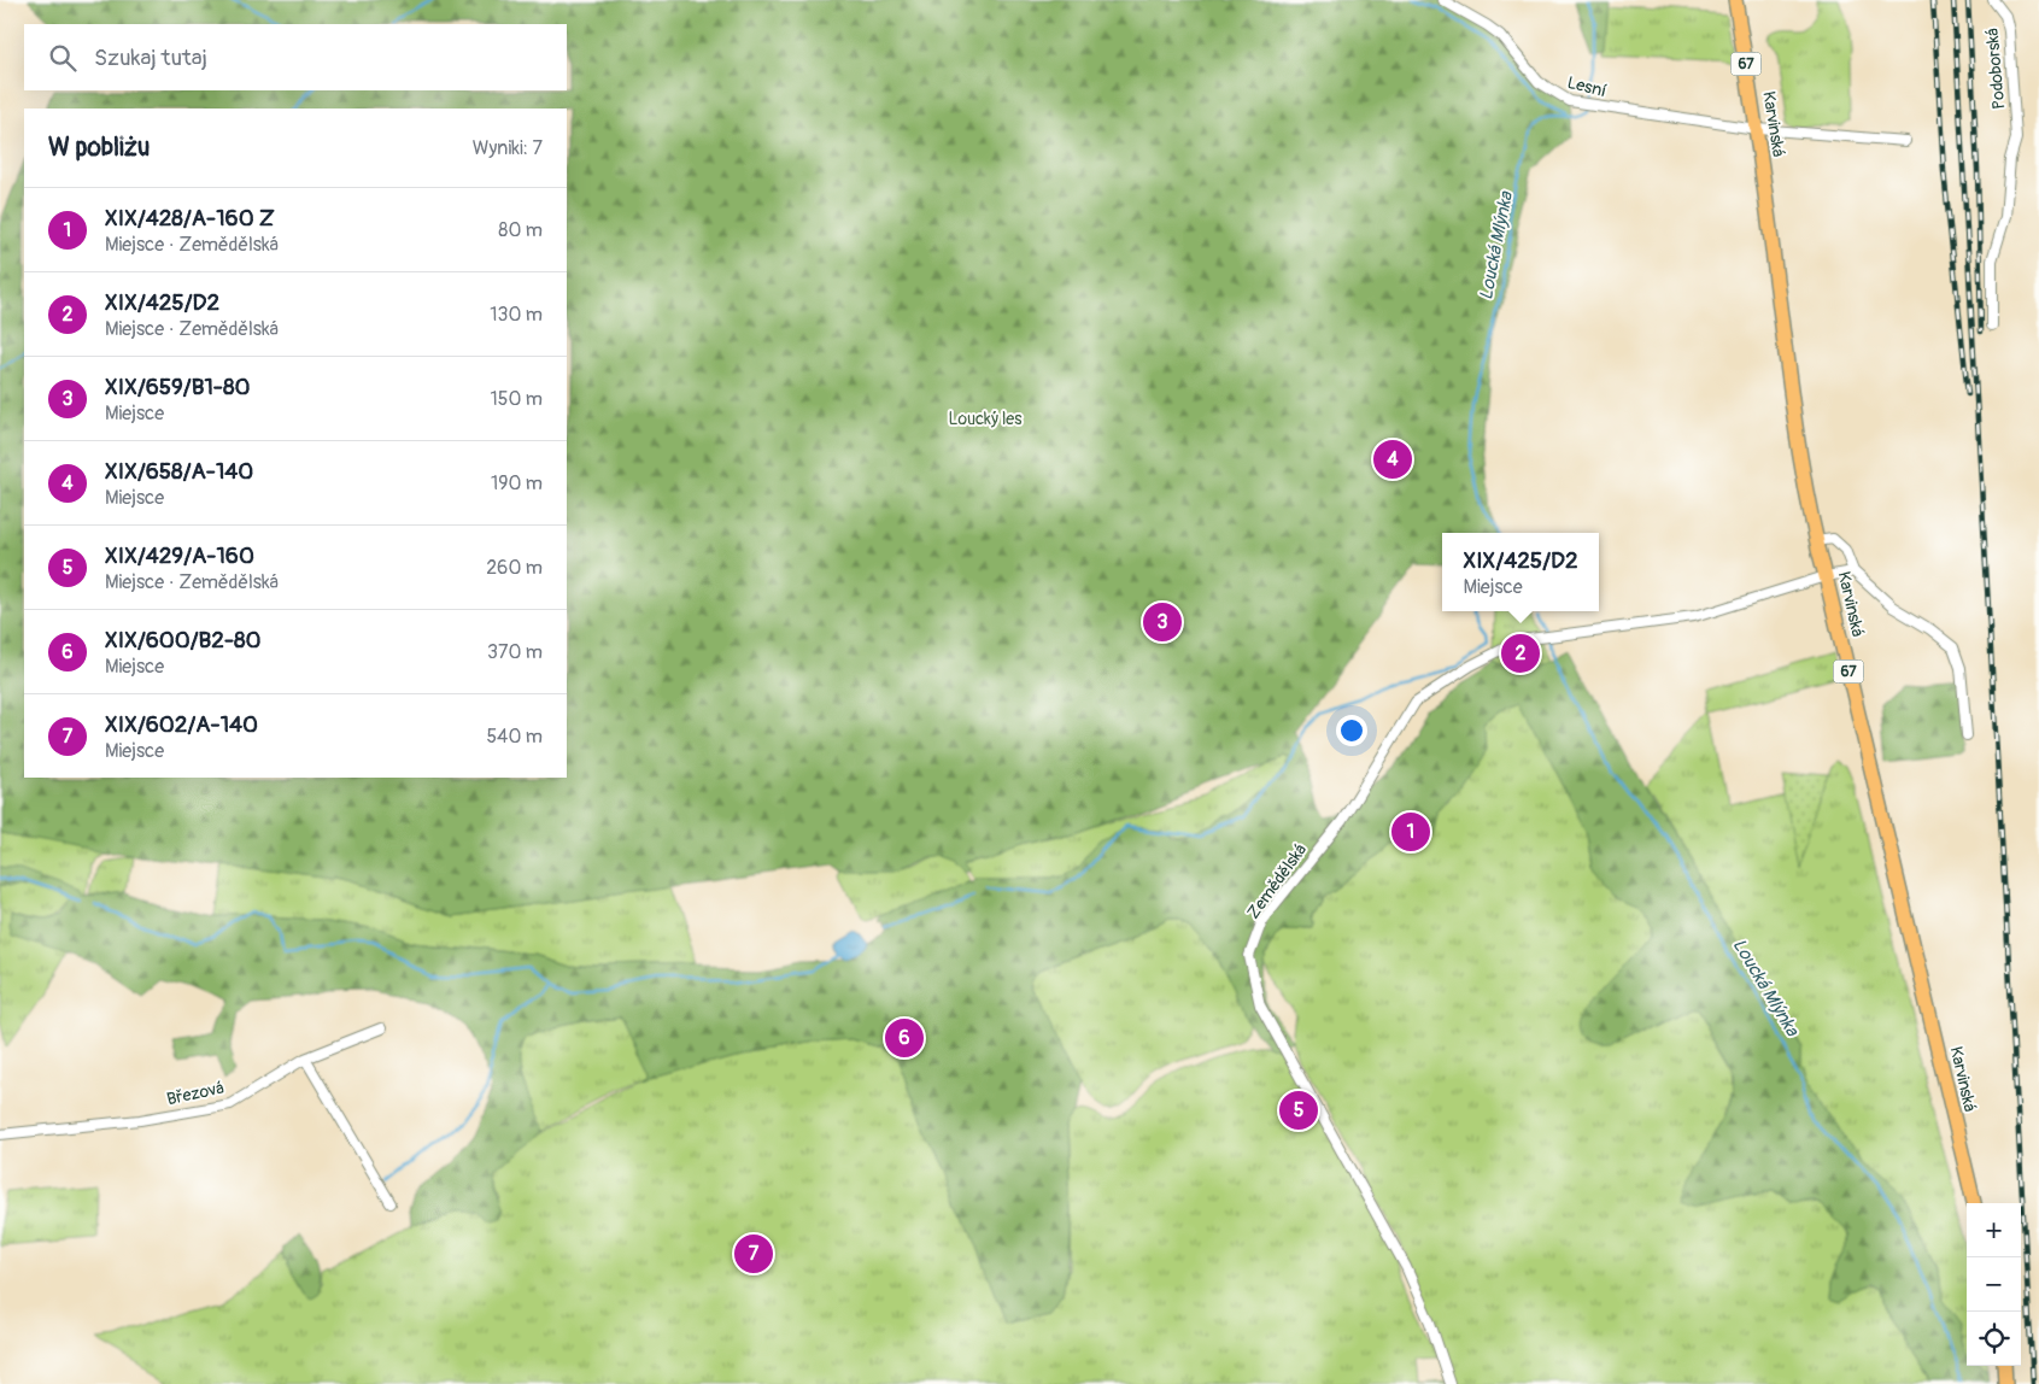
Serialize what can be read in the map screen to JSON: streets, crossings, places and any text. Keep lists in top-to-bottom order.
{
  "streets": {
    "main road": ["67", "Karvinská"],
    "street": [
      "Podoborská",
      "Lesní",
      "Zemědělská",
      "Březová"
    ]
  },
  "crossings": [
    ["Lesní", "Karvinská"],
    ["Karvinská", "Zemědělská"]
  ],
  "water": ["Loucká Mlýnka"],
  "parks": ["Loucký les"],
  "page": {
    "search": "Szukaj tutaj",
    "heading": ["W pobliżu", "Wyniki: 7"],
    "list": [
      {
        "mark": "1",
        "name": "XIX/428/A-160 Z",
        "note": "Miejsce · Zemědělská",
        "value": "80 m"
      },
      {
        "mark": "2",
        "name": "XIX/425/D2",
        "note": "Miejsce · Zemědělská",
        "value": "130 m"
      },
      {
        "mark": "3",
        "name": "XIX/659/B1-80",
        "note": "Miejsce",
        "value": "150 m"
      },
      {
        "mark": "4",
        "name": "XIX/658/A-140",
        "note": "Miejsce",
        "value": "190 m"
      },
      {
        "mark": "5",
        "name": "XIX/429/A-160",
        "note": "Miejsce · Zemědělská",
        "value": "260 m"
      },
      {
        "mark": "6",
        "name": "XIX/600/B2-80",
        "note": "Miejsce",
        "value": "370 m"
      },
      {
        "mark": "7",
        "name": "XIX/602/A-140",
        "note": "Miejsce",
        "value": "540 m"
      }
    ],
    "pins": [
      "4",
      "3",
      "2",
      "1",
      "6",
      "5",
      "7"
    ],
    "popup": ["XIX/425/D2", "Miejsce"],
    "map_buttons": ["+", "−"]
  }
}
